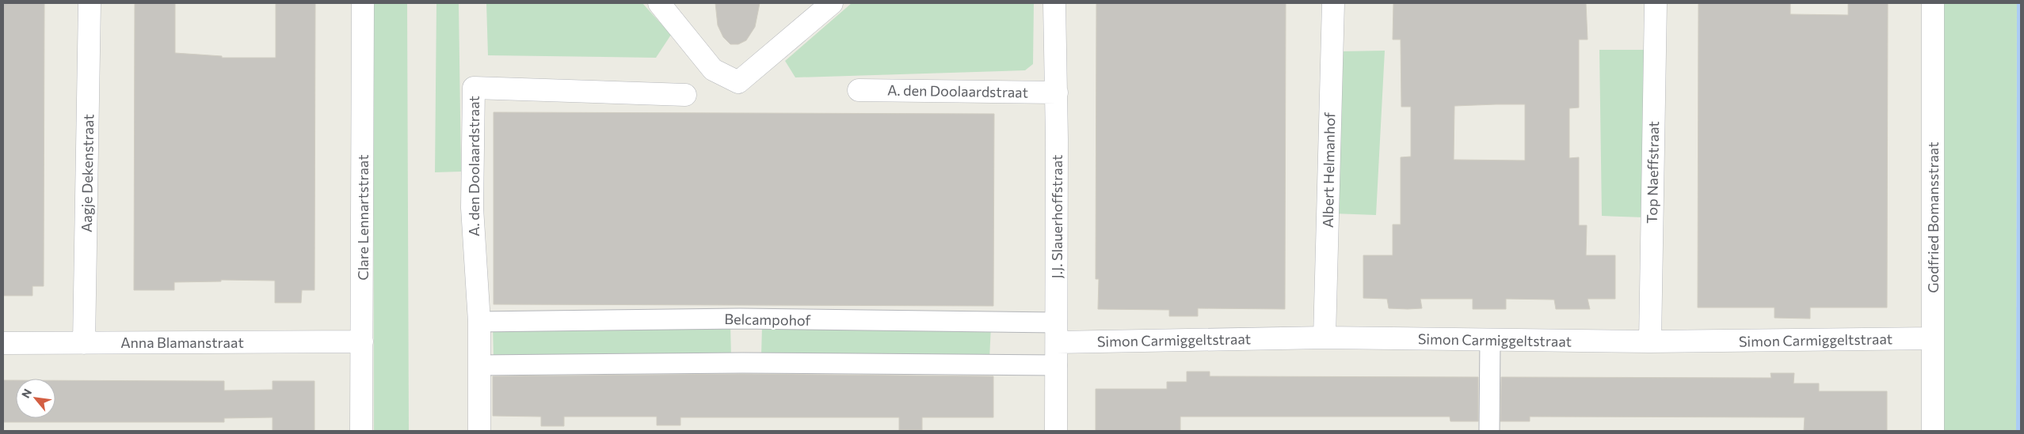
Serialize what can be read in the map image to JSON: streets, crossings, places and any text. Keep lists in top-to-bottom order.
{
  "streets": {
    "street": [
      "A. den Doolaardstraat",
      "Albert Helmanhof",
      "Top Naeffstraat",
      "Aagje Dekenstraat",
      "J.J. Slauerhoffstraat",
      "Clare Lennartstraat",
      "Godfried Bomansstraat",
      "Belcampohof",
      "Simon Carmiggeltstraat",
      "Anna Blamanstraat"
    ]
  },
  "crossings": [
    ["A. den Doolaardstraat", "J.J. Slauerhoffstraat"],
    ["A. den Doolaardstraat", "Belcampohof"],
    ["Albert Helmanhof", "Simon Carmiggeltstraat"],
    ["Top Naeffstraat", "Simon Carmiggeltstraat"],
    ["Aagje Dekenstraat", "Anna Blamanstraat"],
    ["J.J. Slauerhoffstraat", "Belcampohof"],
    ["J.J. Slauerhoffstraat", "Simon Carmiggeltstraat"],
    ["Clare Lennartstraat", "Anna Blamanstraat"],
    ["Godfried Bomansstraat", "Simon Carmiggeltstraat"],
    ["Belcampohof", "Simon Carmiggeltstraat"]
  ],
  "north": "top left"
}
